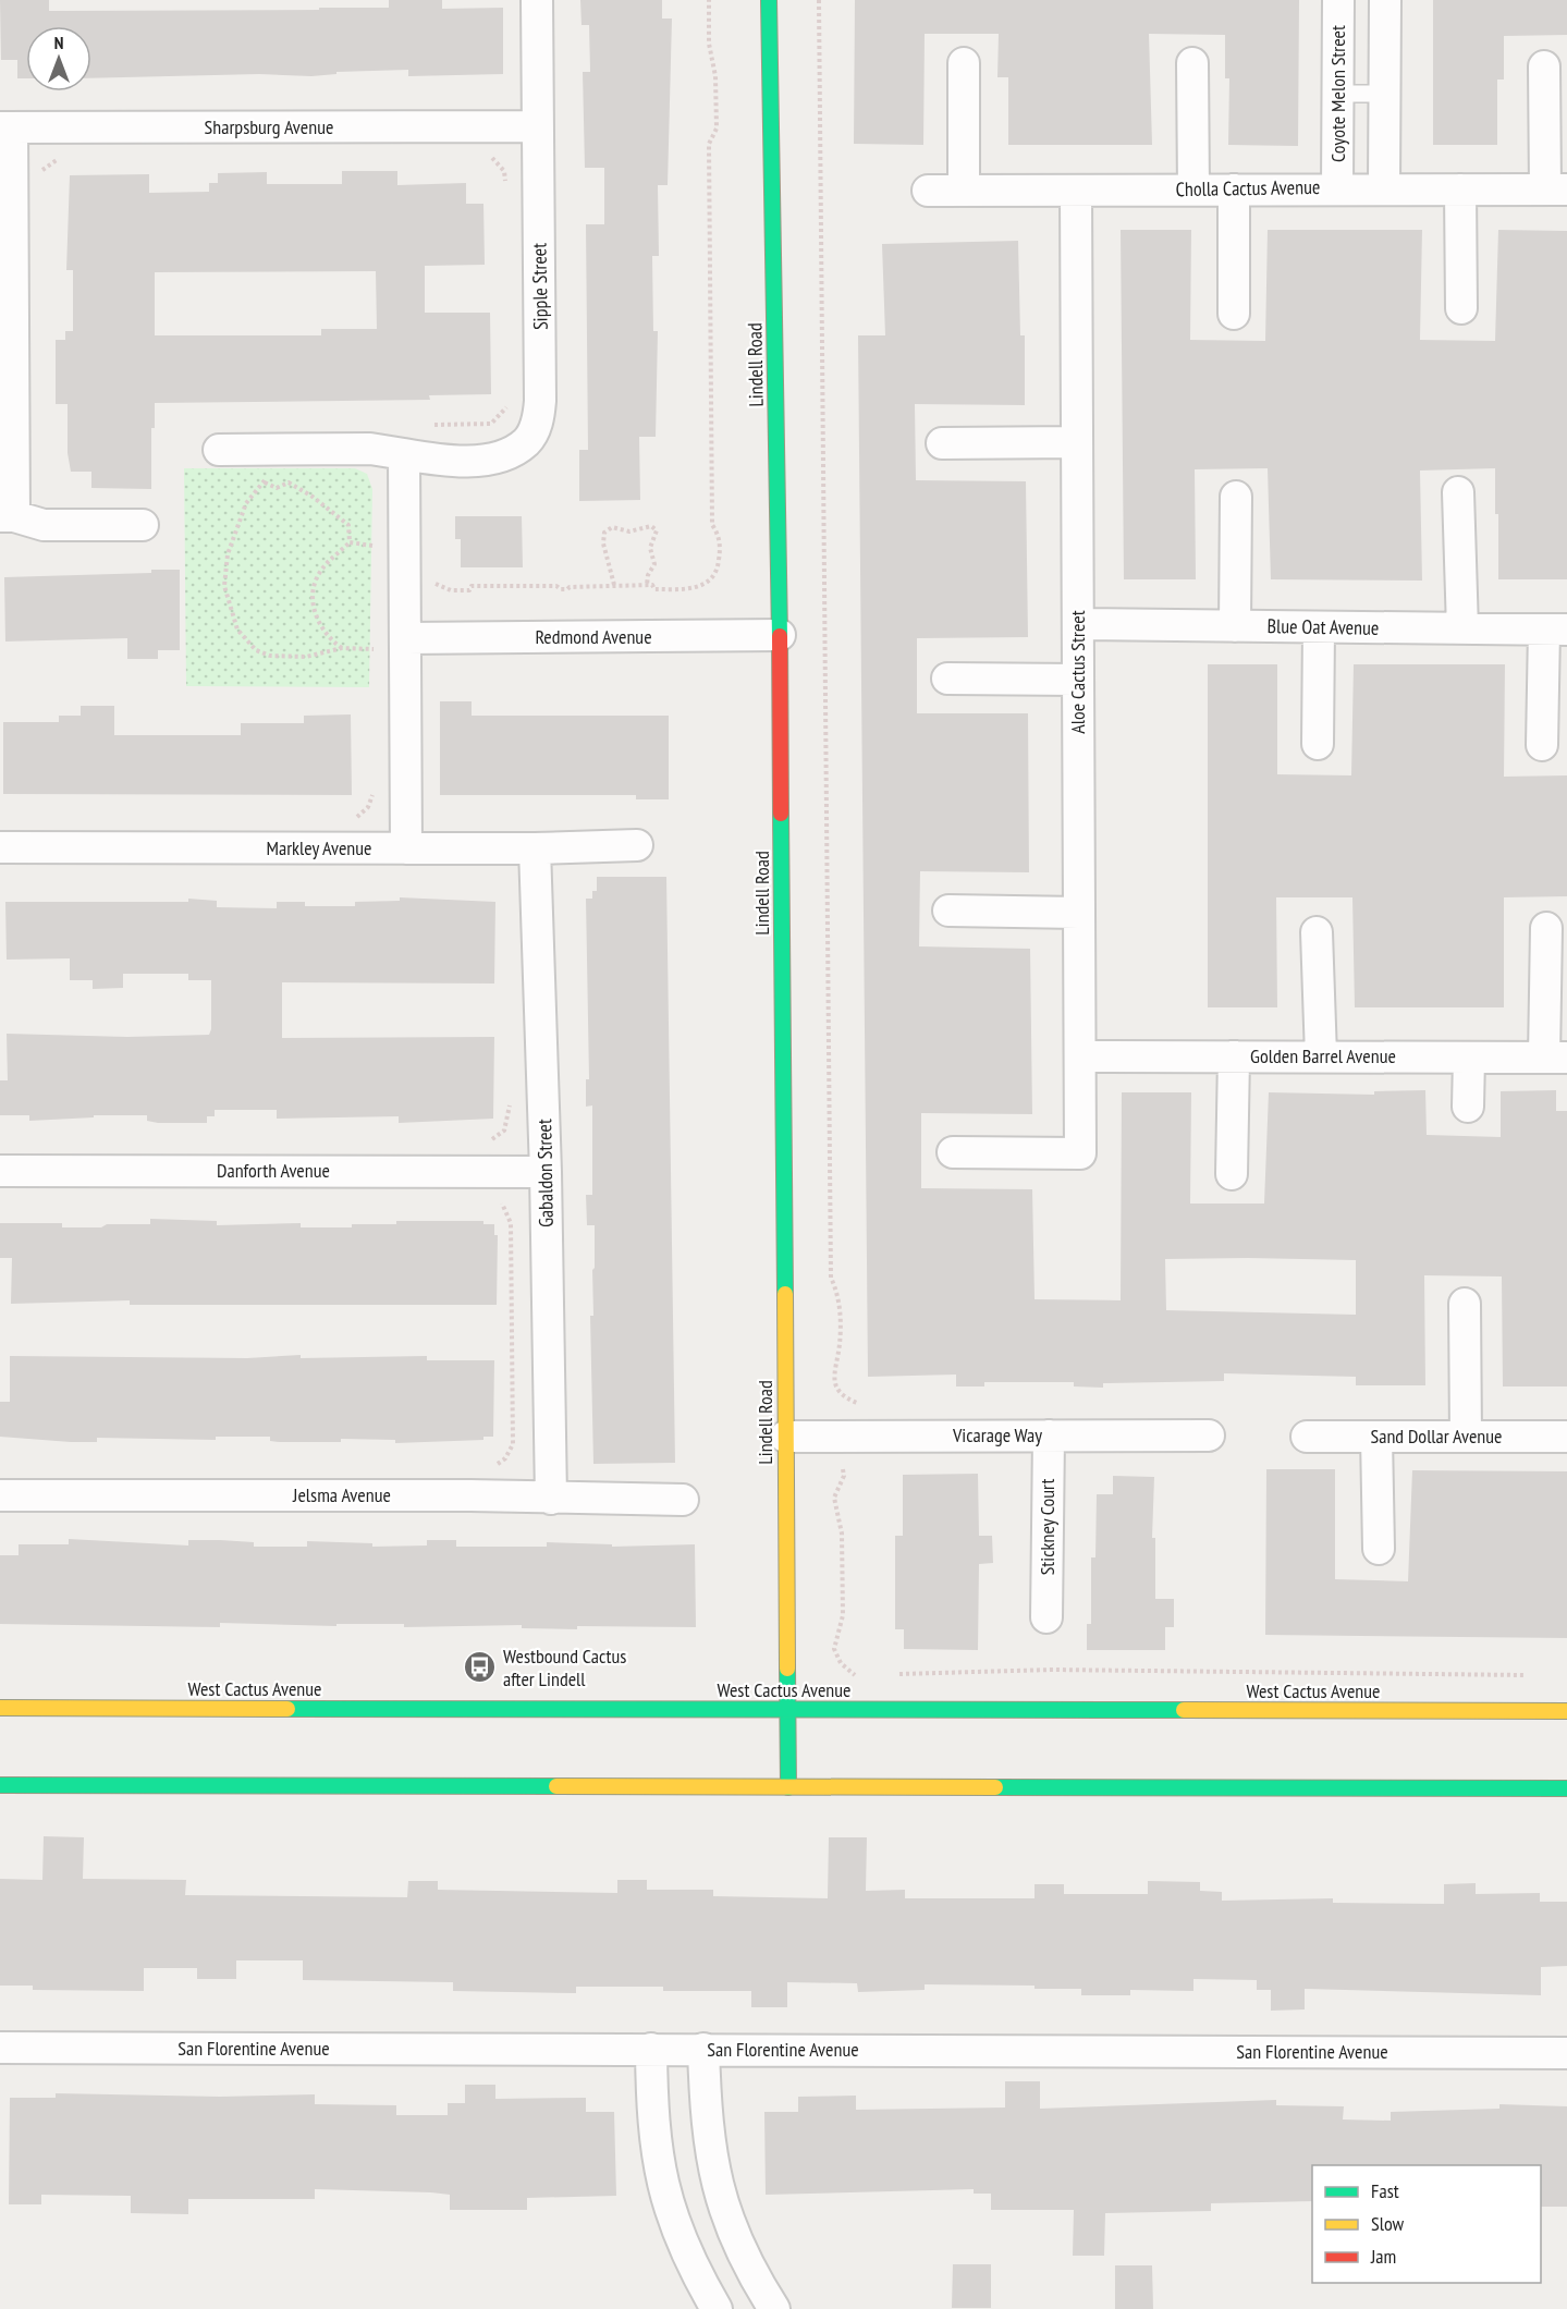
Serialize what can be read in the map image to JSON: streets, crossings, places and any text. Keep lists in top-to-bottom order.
{
  "streets": {
    "main road": ["Lindell Road", "West Cactus Avenue"],
    "street": [
      "Coyote Melon Street",
      "Sharpsburg Avenue",
      "Cholla Cactus Avenue",
      "Sipple Street",
      "Blue Oat Avenue",
      "Redmond Avenue",
      "Aloe Cactus Street",
      "Markley Avenue",
      "Golden Barrel Avenue",
      "Danforth Avenue",
      "Gabaldon Street",
      "Vicarage Way",
      "Sand Dollar Avenue",
      "Jelsma Avenue",
      "Stickney Court",
      "San Florentine Avenue"
    ]
  },
  "crossings": [
    ["Coyote Melon Street", "Cholla Cactus Avenue"],
    ["Sharpsburg Avenue", "Sipple Street"],
    ["Cholla Cactus Avenue", "Aloe Cactus Street"],
    ["Lindell Road", "Redmond Avenue"],
    ["Lindell Road", "Vicarage Way"],
    ["Lindell Road", "West Cactus Avenue"],
    ["Blue Oat Avenue", "Aloe Cactus Street"],
    ["Aloe Cactus Street", "Golden Barrel Avenue"],
    ["Markley Avenue", "Gabaldon Street"],
    ["Danforth Avenue", "Gabaldon Street"],
    ["Gabaldon Street", "Jelsma Avenue"],
    ["Vicarage Way", "Stickney Court"]
  ],
  "places": {
    "bus stop": ["Westbound Cactus after Lindell"]
  },
  "legend": ["Fast", "Slow", "Jam"],
  "north": "top"
}
